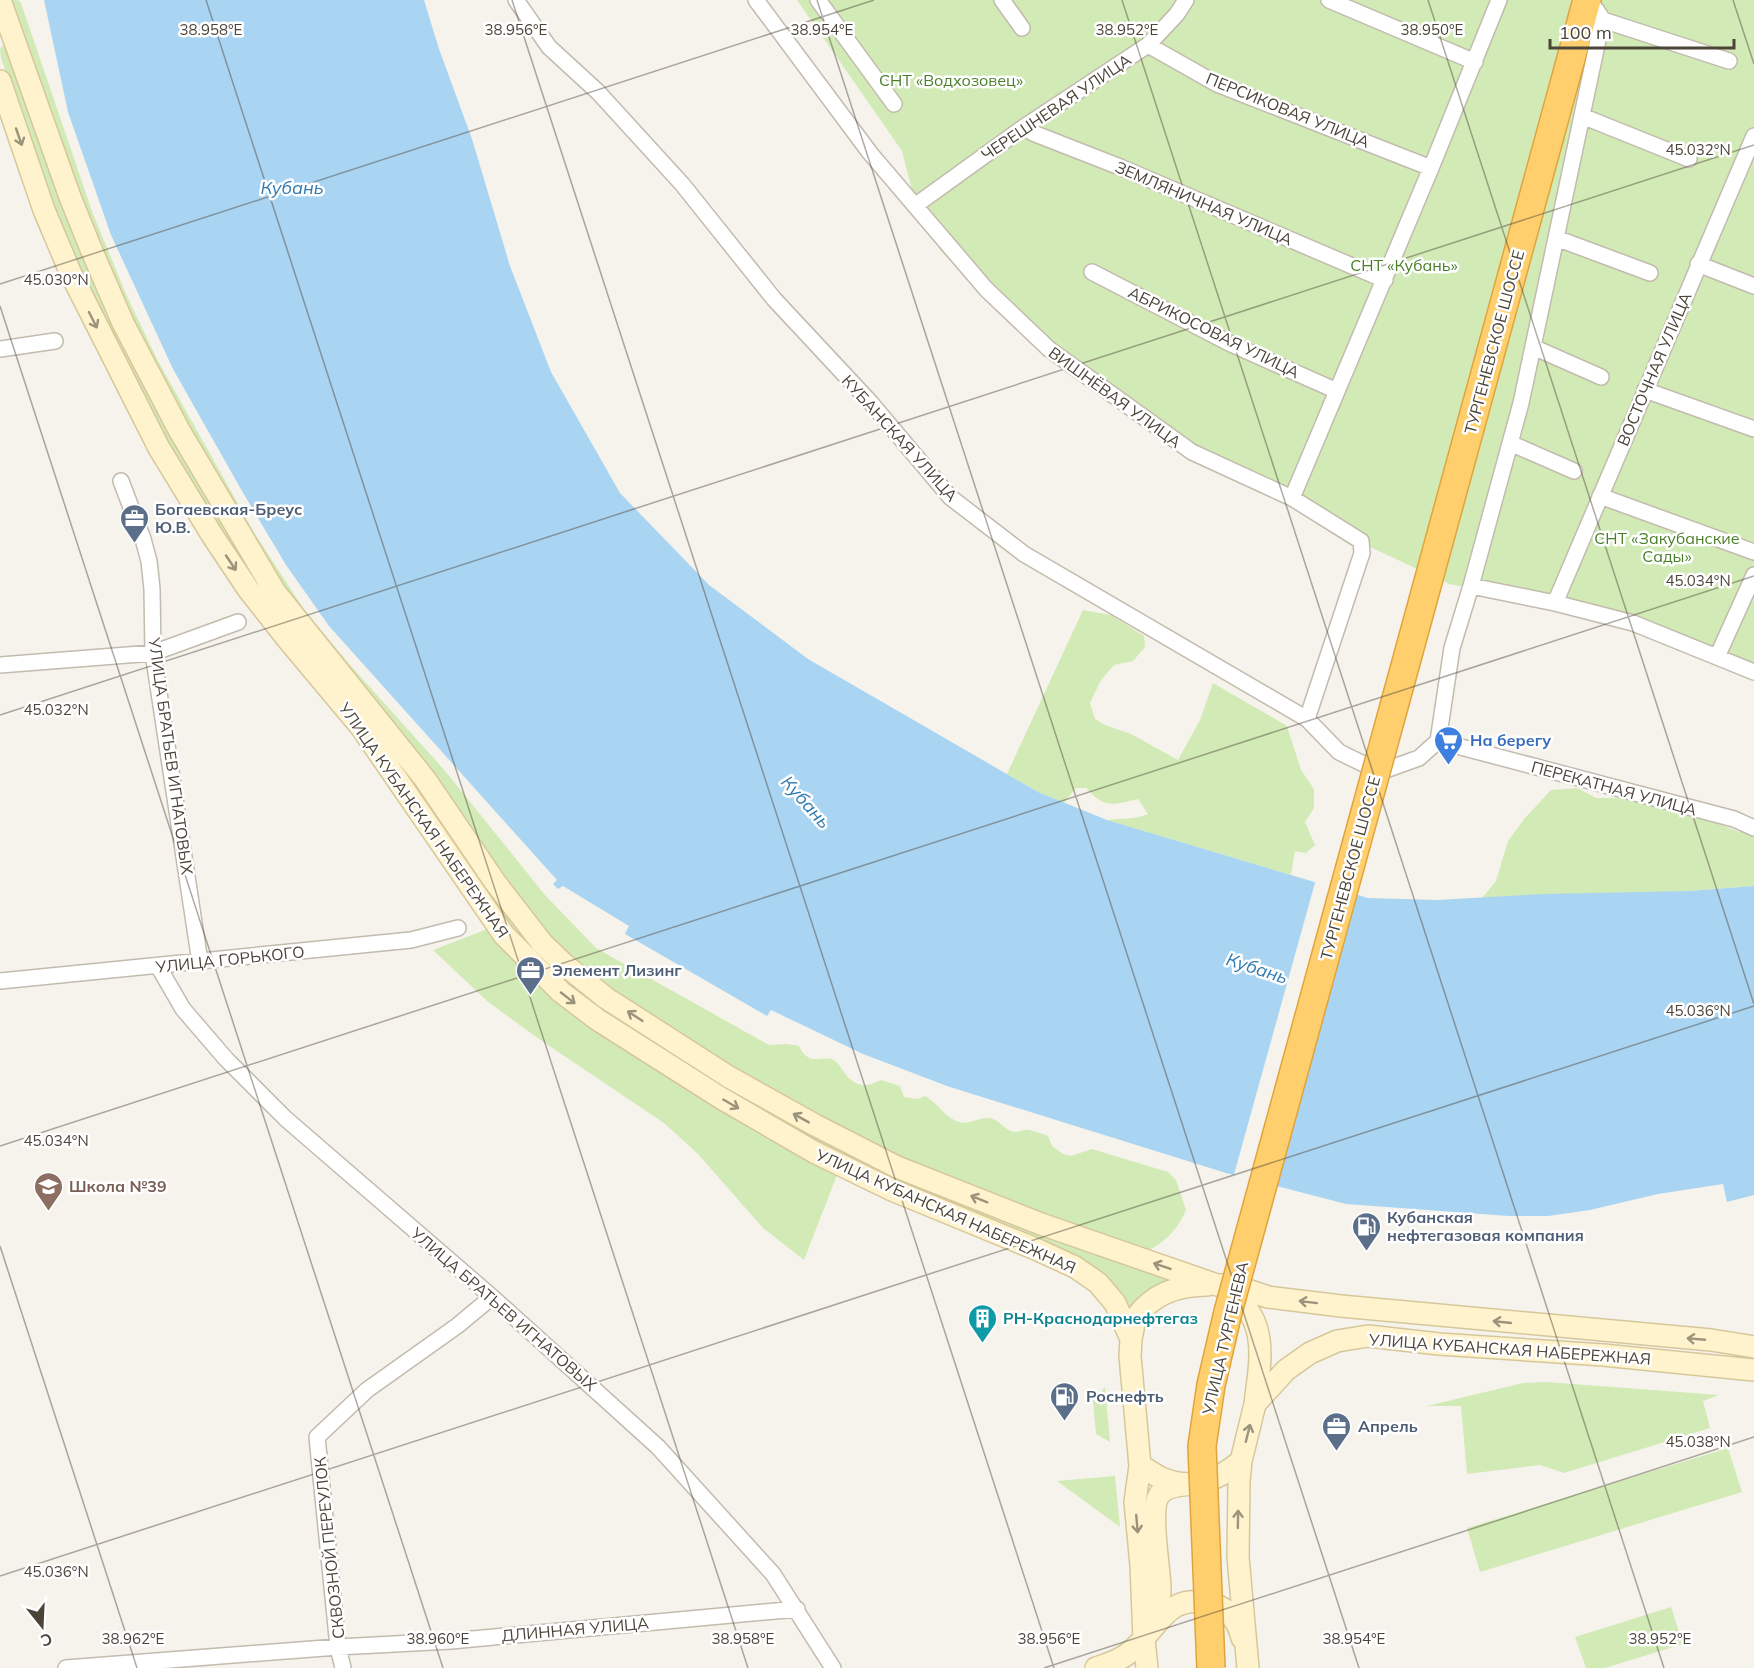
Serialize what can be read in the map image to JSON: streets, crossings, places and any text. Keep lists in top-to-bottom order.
{
  "streets": {
    "highway": ["ТУРГЕНЕВСКОЕ ШОССЕ", "УЛИЦА ТУРГЕНЕВА"],
    "main road": ["УЛИЦА КУБАНСКАЯ НАБЕРЕЖНАЯ"],
    "street": [
      "ЧЕРЕШНЕВАЯ УЛИЦА",
      "ПЕРСИКОВАЯ УЛИЦА",
      "ЗЕМЛЯНИЧНАЯ УЛИЦА",
      "АБРИКОСОВАЯ УЛИЦА",
      "ВОСТОЧНАЯ УЛИЦА",
      "ВИШНЁВАЯ УЛИЦА",
      "КУБАНСКАЯ УЛИЦА",
      "УЛИЦА БРАТЬЕВ ИГНАТОВЫХ",
      "ПЕРЕКАТНАЯ УЛИЦА",
      "УЛИЦА ГОРЬКОГО",
      "СКВОЗНОЙ ПЕРЕУЛОК",
      "ДЛИННАЯ УЛИЦА"
    ]
  },
  "crossings": [
    ["ЧЕРЕШНЕВАЯ УЛИЦА", "ПЕРСИКОВАЯ УЛИЦА"],
    ["ЧЕРЕШНЕВАЯ УЛИЦА", "ЗЕМЛЯНИЧНАЯ УЛИЦА"],
    ["ЧЕРЕШНЕВАЯ УЛИЦА", "ВИШНЁВАЯ УЛИЦА"],
    ["ТУРГЕНЕВСКОЕ ШОССЕ", "УЛИЦА ТУРГЕНЕВА"],
    ["ВИШНЁВАЯ УЛИЦА", "КУБАНСКАЯ УЛИЦА"],
    ["КУБАНСКАЯ УЛИЦА", "ПЕРЕКАТНАЯ УЛИЦА"],
    ["УЛИЦА БРАТЬЕВ ИГНАТОВЫХ", "УЛИЦА ГОРЬКОГО"],
    ["УЛИЦА БРАТЬЕВ ИГНАТОВЫХ", "СКВОЗНОЙ ПЕРЕУЛОК"],
    ["УЛИЦА БРАТЬЕВ ИГНАТОВЫХ", "ДЛИННАЯ УЛИЦА"],
    ["СКВОЗНОЙ ПЕРЕУЛОК", "ДЛИННАЯ УЛИЦА"]
  ],
  "water": ["Кубань"],
  "parks": ["СНТ «Водхозовец»", "СНТ «Кубань»", "СНТ «Закубанские Сады»"],
  "places": {
    "office": ["Богаевская-Бреус Ю.В.", "Элемент Лизинг", "Апрель"],
    "supermarket": ["На берегу"],
    "school or university": ["Школа №39"],
    "fuel station": ["Кубанская нефтегазовая компания", "Роснефть"],
    "building": ["РН-Краснодарнефтегаз"]
  },
  "scale_bar": "100 m",
  "north": "bottom",
  "coordinates": [
    "38.958°E",
    "38.956°E",
    "38.954°E",
    "38.952°E",
    "38.950°E",
    "45.032°N",
    "45.030°N",
    "45.034°N",
    "45.036°N",
    "45.038°N",
    "38.962°E",
    "38.960°E"
  ]
}
